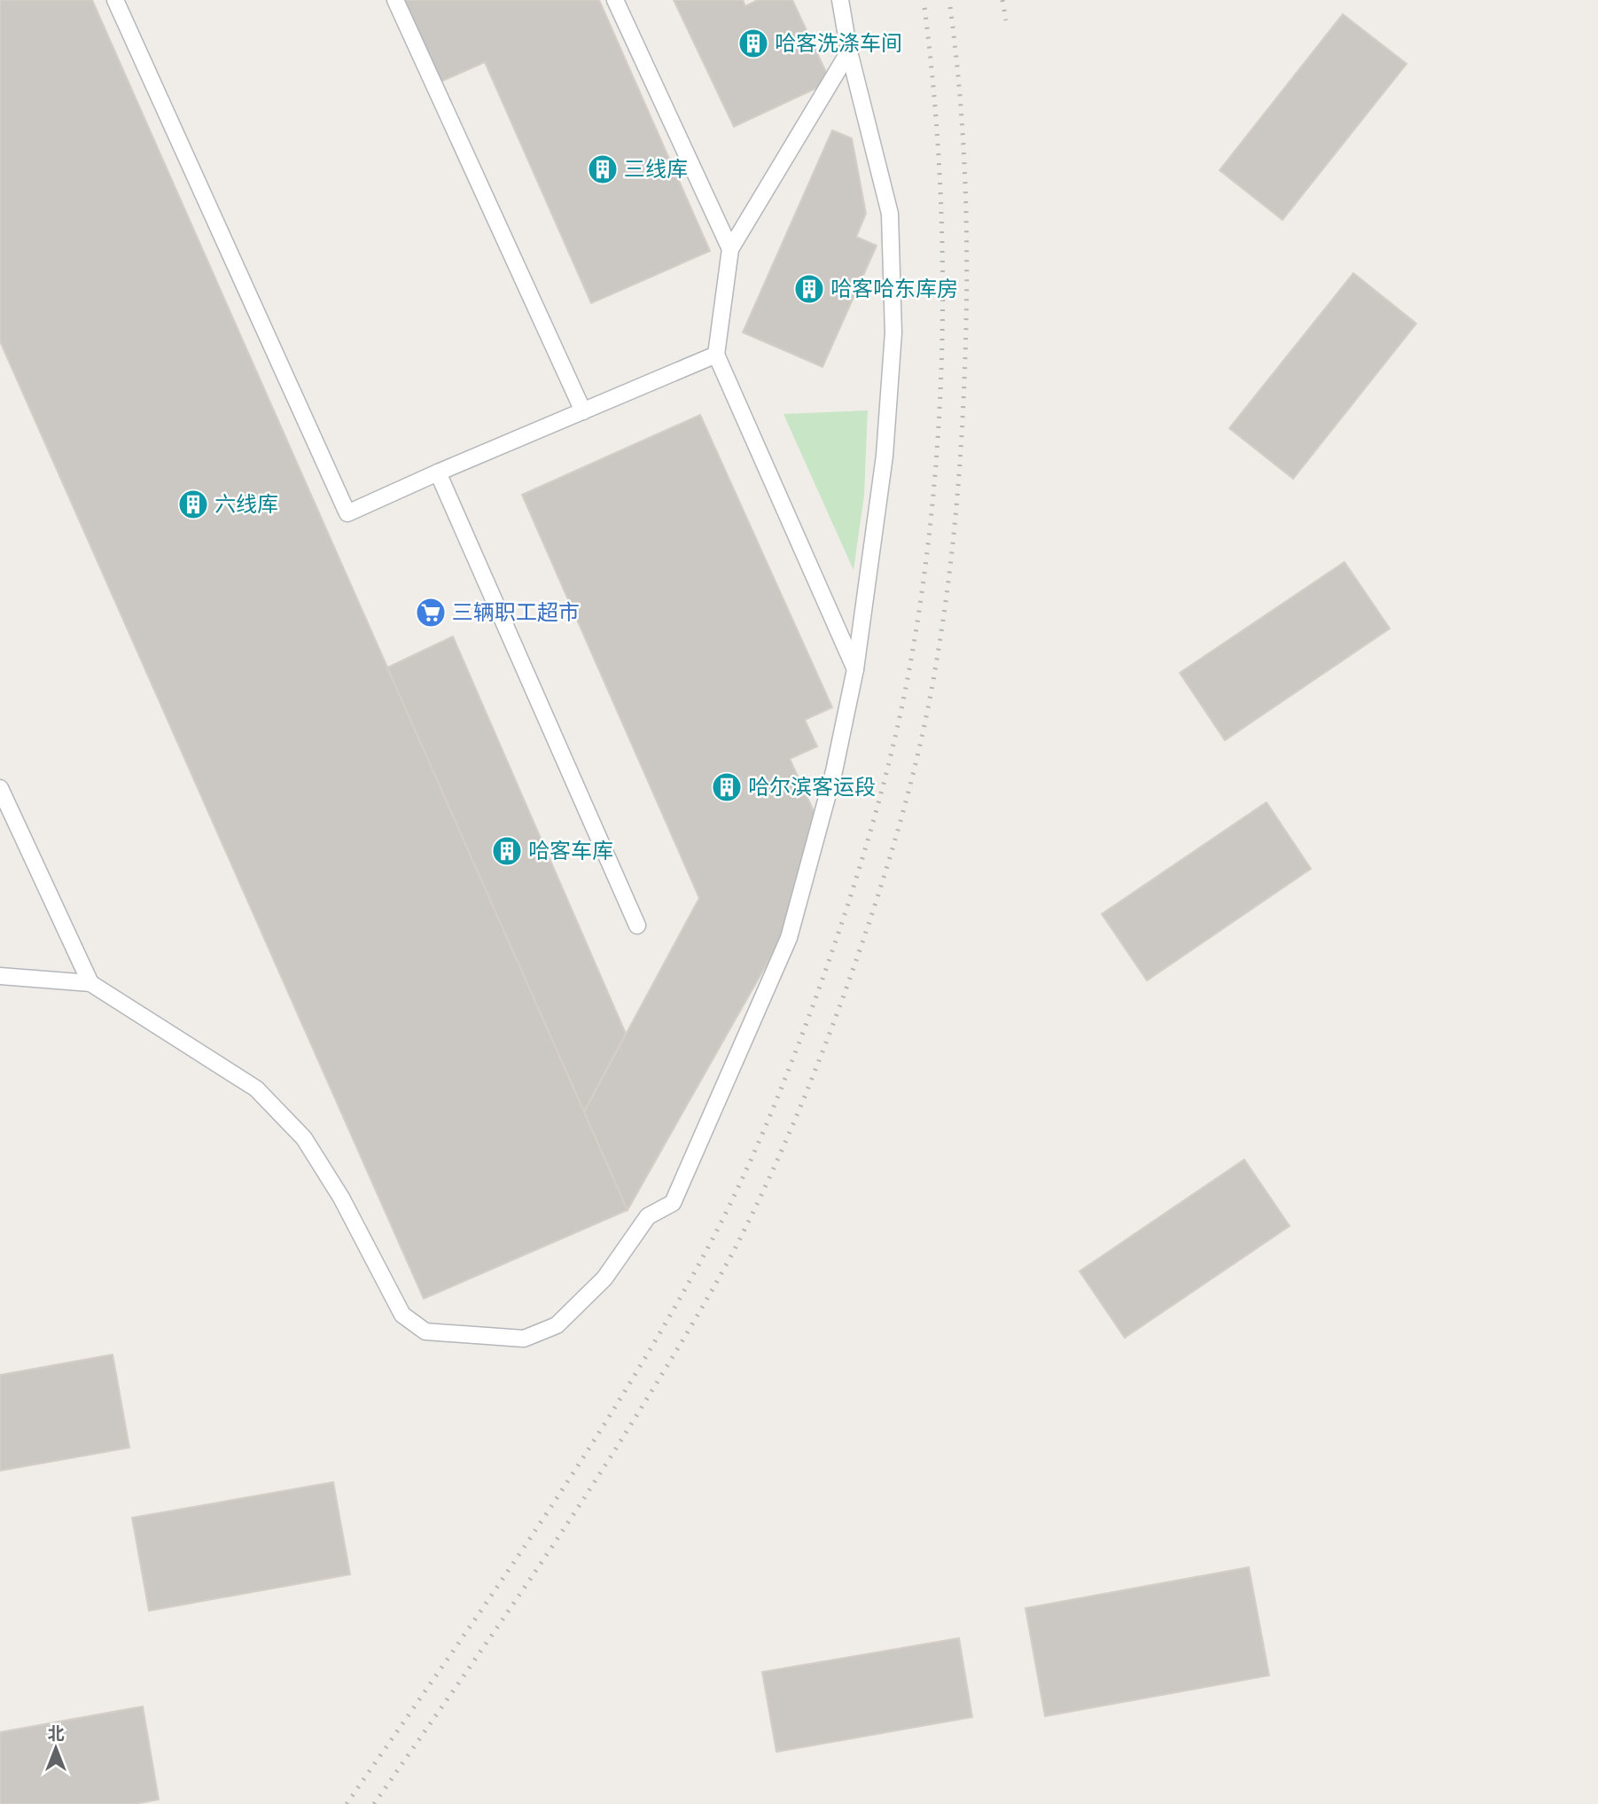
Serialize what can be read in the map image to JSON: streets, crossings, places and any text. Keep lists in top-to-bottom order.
{
  "places": {
    "building": [
      "哈客洗涤车间",
      "三线库",
      "哈客哈东库房",
      "六线库",
      "哈尔滨客运段",
      "哈客车库"
    ],
    "supermarket": ["三辆职工超市"]
  },
  "north": "top"
}
